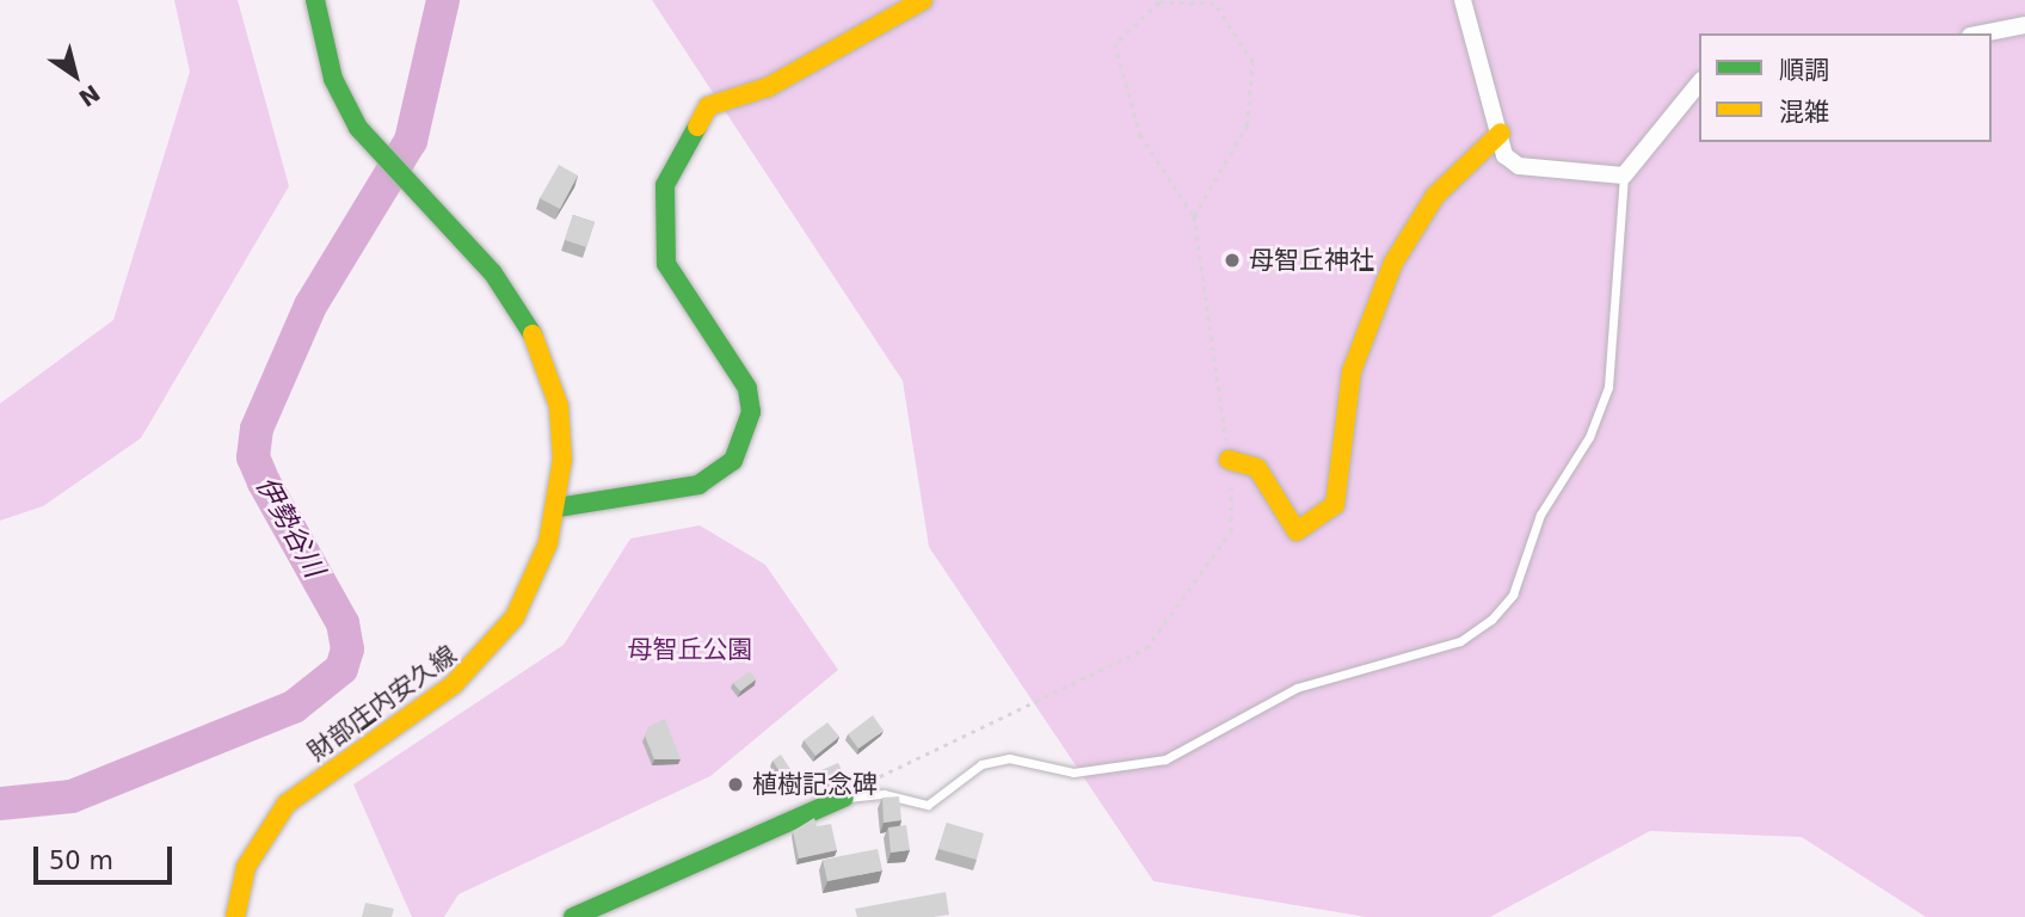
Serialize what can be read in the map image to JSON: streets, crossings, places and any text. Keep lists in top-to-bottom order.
{
  "streets": {
    "street": ["財部庄内安久線"]
  },
  "water": ["伊勢谷川"],
  "parks": ["母智丘公園"],
  "places": ["母智丘神社", "植樹記念碑"],
  "legend": ["順調", "混雑"],
  "scale_bar": "50 m",
  "north": "bottom right"
}
